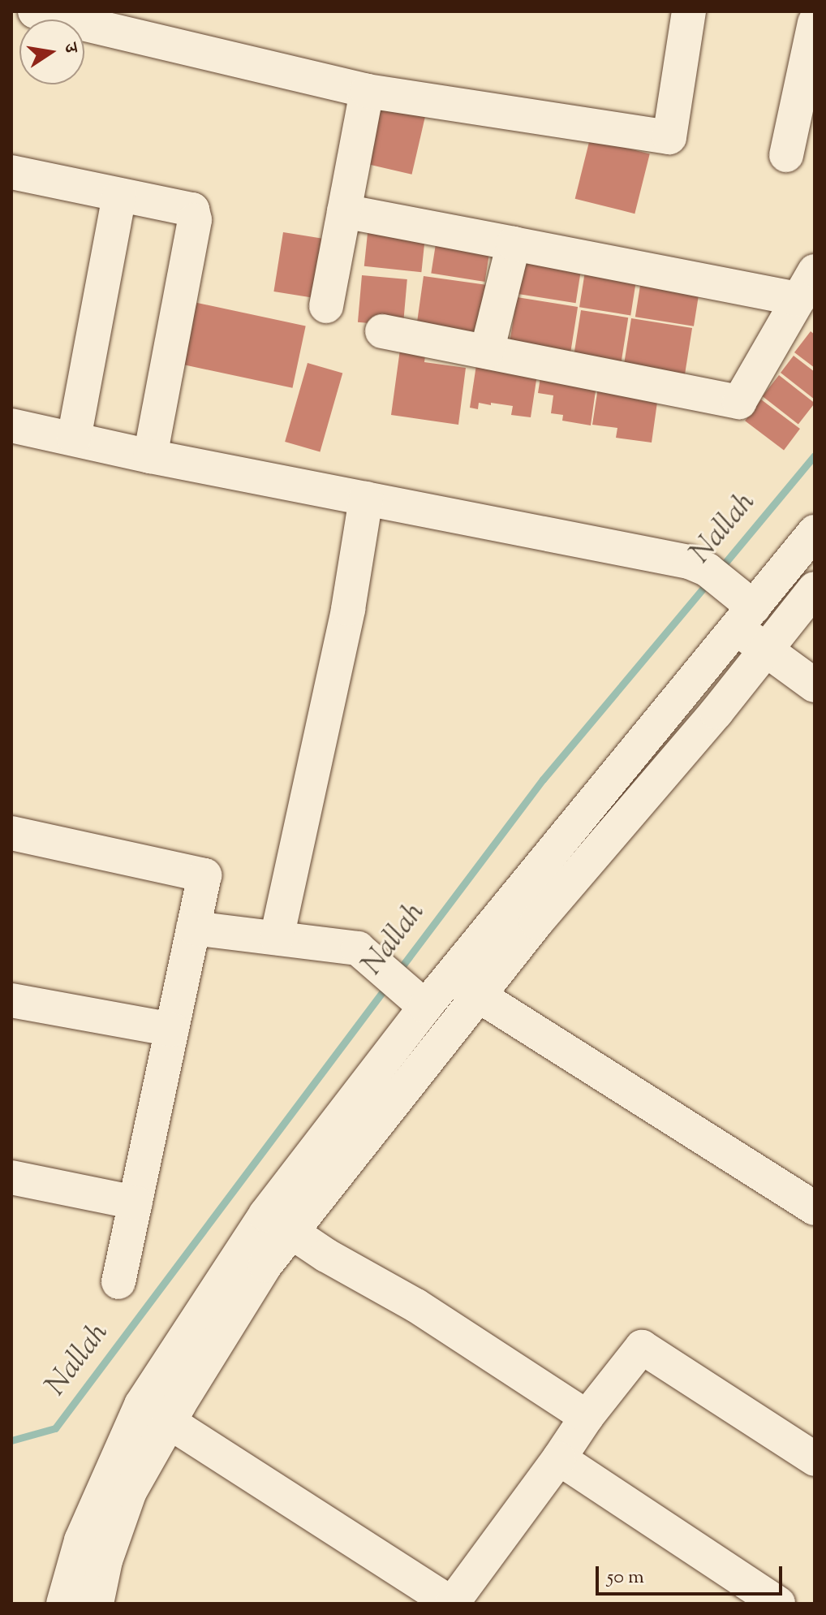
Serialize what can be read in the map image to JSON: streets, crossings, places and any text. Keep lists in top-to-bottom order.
{
  "water": ["Nallah"],
  "scale_bar": "50 m",
  "north": "right"
}
